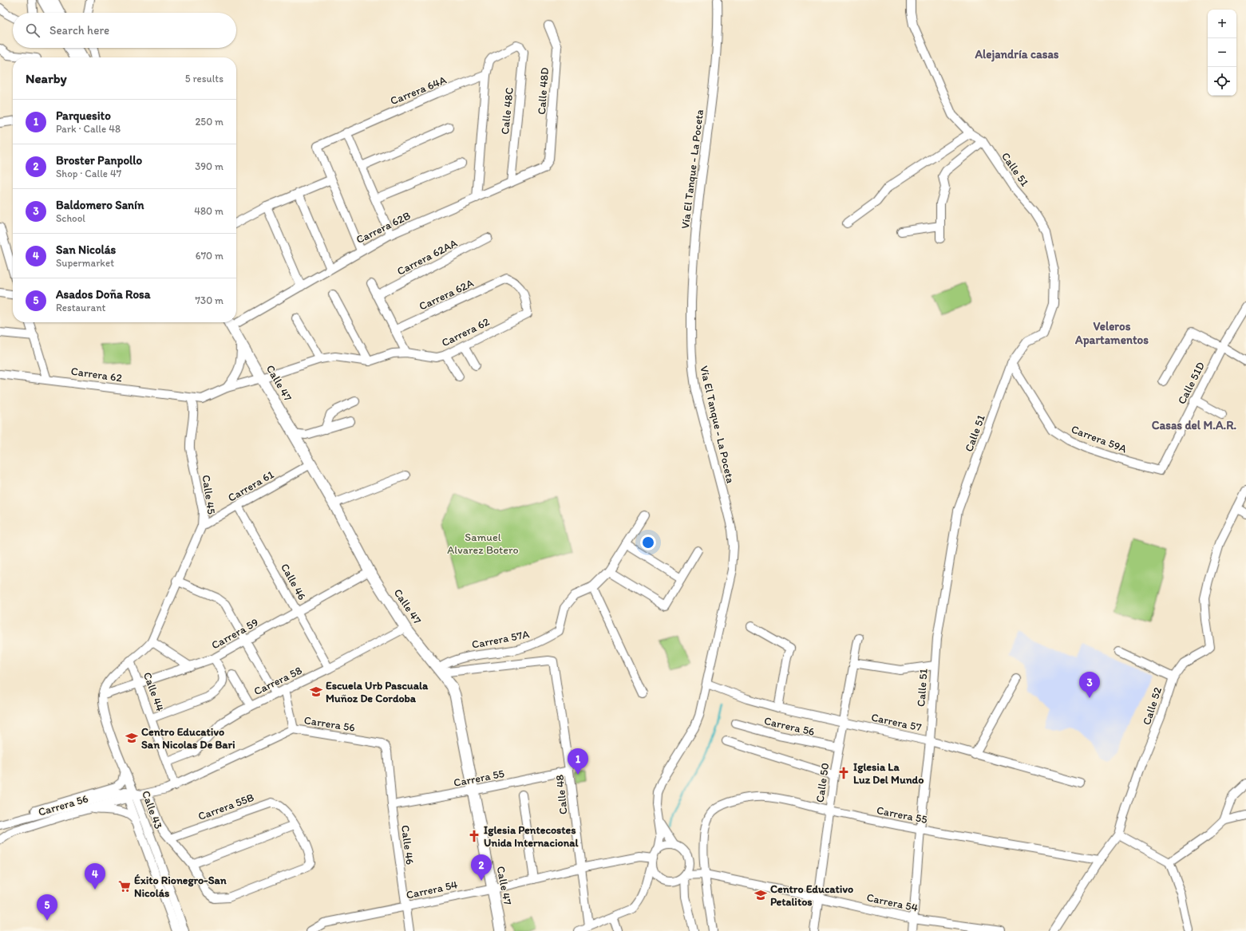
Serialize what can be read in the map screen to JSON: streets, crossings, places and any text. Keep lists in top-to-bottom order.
{
  "streets": {
    "main road": ["Calle 47"],
    "street": [
      "Carrera 64A",
      "Calle 48D",
      "Calle 48C",
      "Vía El Tanque - La Poceta",
      "Calle 51",
      "Carrera 62B",
      "Carrera 62AA",
      "Carrera 62A",
      "Carrera 62",
      "Calle 51D",
      "Carrera 59A",
      "Carrera 61",
      "Calle 45",
      "Calle 46",
      "Carrera 59",
      "Carrera 57A",
      "Carrera 58",
      "Calle 44",
      "Calle 52",
      "Carrera 57",
      "Carrera 56",
      "Carrera 55",
      "Calle 50",
      "Calle 48",
      "Carrera 55B",
      "Calle 43",
      "Carrera 54"
    ]
  },
  "crossings": [
    ["Carrera 64A", "Calle 48C"],
    ["Calle 48D", "Carrera 62B"],
    ["Calle 48C", "Carrera 62B"],
    ["Vía El Tanque - La Poceta", "Carrera 57"],
    ["Vía El Tanque - La Poceta", "Carrera 54"],
    ["Calle 51", "Carrera 59A"],
    ["Calle 51", "Carrera 57"],
    ["Calle 51", "Carrera 55"],
    ["Calle 51", "Carrera 54"],
    ["Carrera 62A", "Carrera 62"],
    ["Carrera 62", "Calle 47"],
    ["Carrera 62", "Calle 45"],
    ["Calle 47", "Carrera 61"],
    ["Calle 47", "Carrera 59"],
    ["Calle 47", "Carrera 57A"],
    ["Calle 47", "Carrera 58"],
    ["Calle 47", "Carrera 55"],
    ["Calle 47", "Calle 48"],
    ["Calle 47", "Carrera 54"],
    ["Calle 51D", "Carrera 59A"],
    ["Carrera 61", "Calle 45"],
    ["Carrera 61", "Calle 46"],
    ["Calle 45", "Carrera 59"],
    ["Calle 45", "Calle 44"],
    ["Calle 45", "Calle 43"],
    ["Calle 46", "Carrera 59"],
    ["Calle 46", "Carrera 58"],
    ["Calle 46", "Carrera 56"],
    ["Calle 46", "Carrera 55"],
    ["Calle 46", "Carrera 54"],
    ["Carrera 59", "Calle 44"],
    ["Carrera 59", "Calle 43"],
    ["Carrera 57A", "Calle 48"],
    ["Carrera 58", "Calle 44"],
    ["Calle 44", "Carrera 56"],
    ["Calle 52", "Carrera 55"],
    ["Carrera 57", "Calle 50"],
    ["Carrera 56", "Calle 50"],
    ["Carrera 56", "Calle 43"],
    ["Carrera 55", "Calle 50"],
    ["Carrera 55", "Calle 48"],
    ["Carrera 55", "Carrera 54"],
    ["Calle 50", "Carrera 54"],
    ["Calle 48", "Carrera 54"]
  ],
  "districts": ["Alejandría casas", "Veleros Apartamentos", "Casas del M.A.R."],
  "parks": ["Samuel Alvarez Botero"],
  "places": {
    "school or university": ["Escuela Urb Pascuala Muñoz De Cordoba", "Centro Educativo San Nicolas De Bari", "Centro Educativo Petalitos"],
    "church": ["Iglesia La Luz Del Mundo", "Iglesia Pentecostes Unida Internacional"],
    "supermarket": ["Éxito Rionegro-San Nicolás"]
  },
  "page": {
    "map_buttons": ["+", "−"],
    "search": "Search here",
    "heading": ["Nearby", "5 results"],
    "list": [
      {
        "mark": "1",
        "name": "Parquesito",
        "note": "Park · Calle 48",
        "value": "250 m"
      },
      {
        "mark": "2",
        "name": "Broster Panpollo",
        "note": "Shop · Calle 47",
        "value": "390 m"
      },
      {
        "mark": "3",
        "name": "Baldomero Sanín",
        "note": "School",
        "value": "480 m"
      },
      {
        "mark": "4",
        "name": "San Nicolás",
        "note": "Supermarket",
        "value": "670 m"
      },
      {
        "mark": "5",
        "name": "Asados Doña Rosa",
        "note": "Restaurant",
        "value": "730 m"
      }
    ],
    "pins": [
      "3",
      "1",
      "2",
      "4",
      "5"
    ]
  }
}
